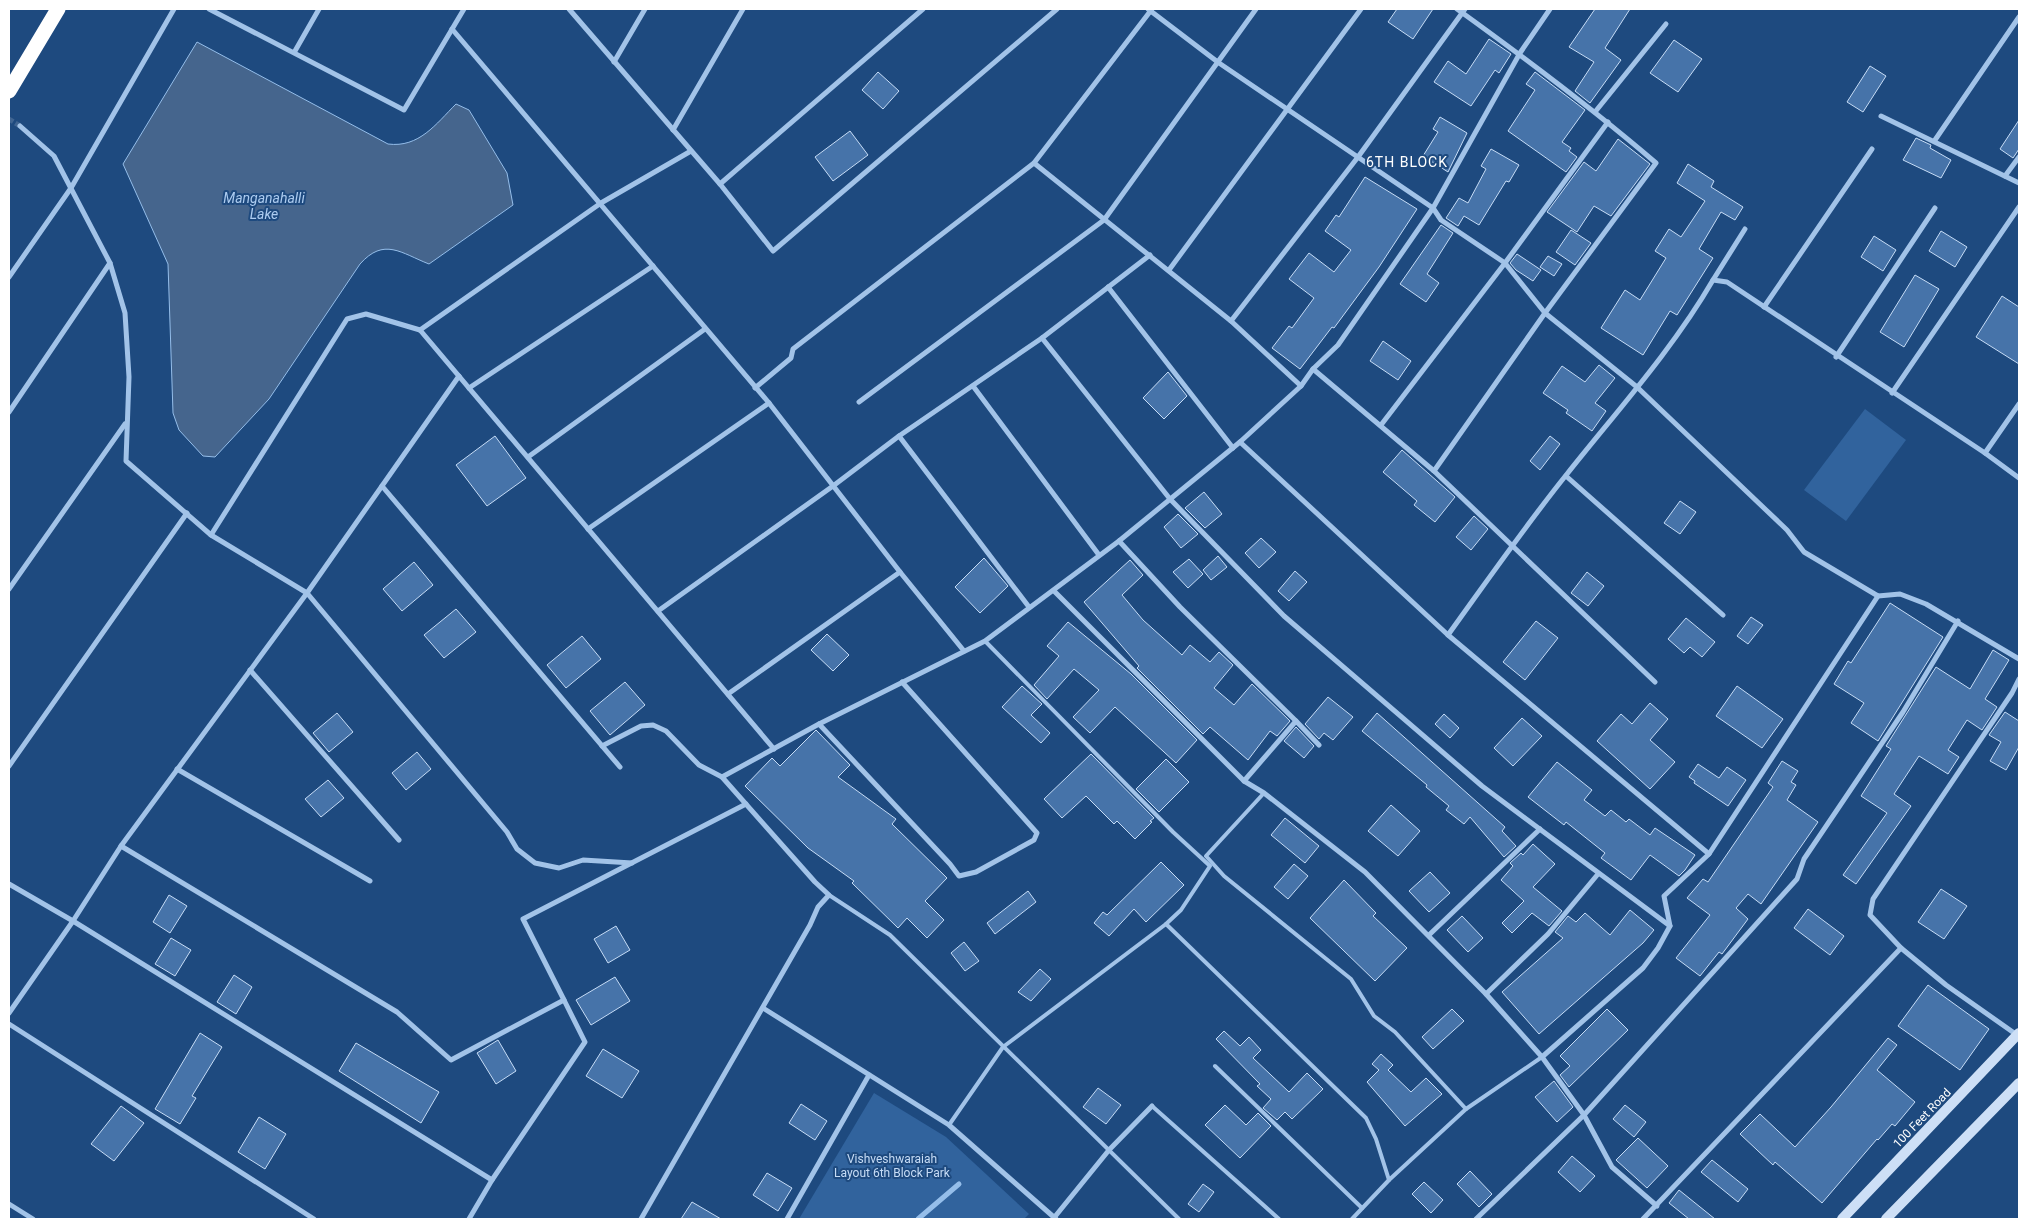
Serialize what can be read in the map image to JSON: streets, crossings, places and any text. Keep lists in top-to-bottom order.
{
  "streets": {
    "main road": ["100 Feet Road"]
  },
  "districts": ["6TH BLOCK"],
  "water": ["Manganahalli Lake"],
  "parks": ["Vishveshwaraiah Layout 6th Block Park"]
}
